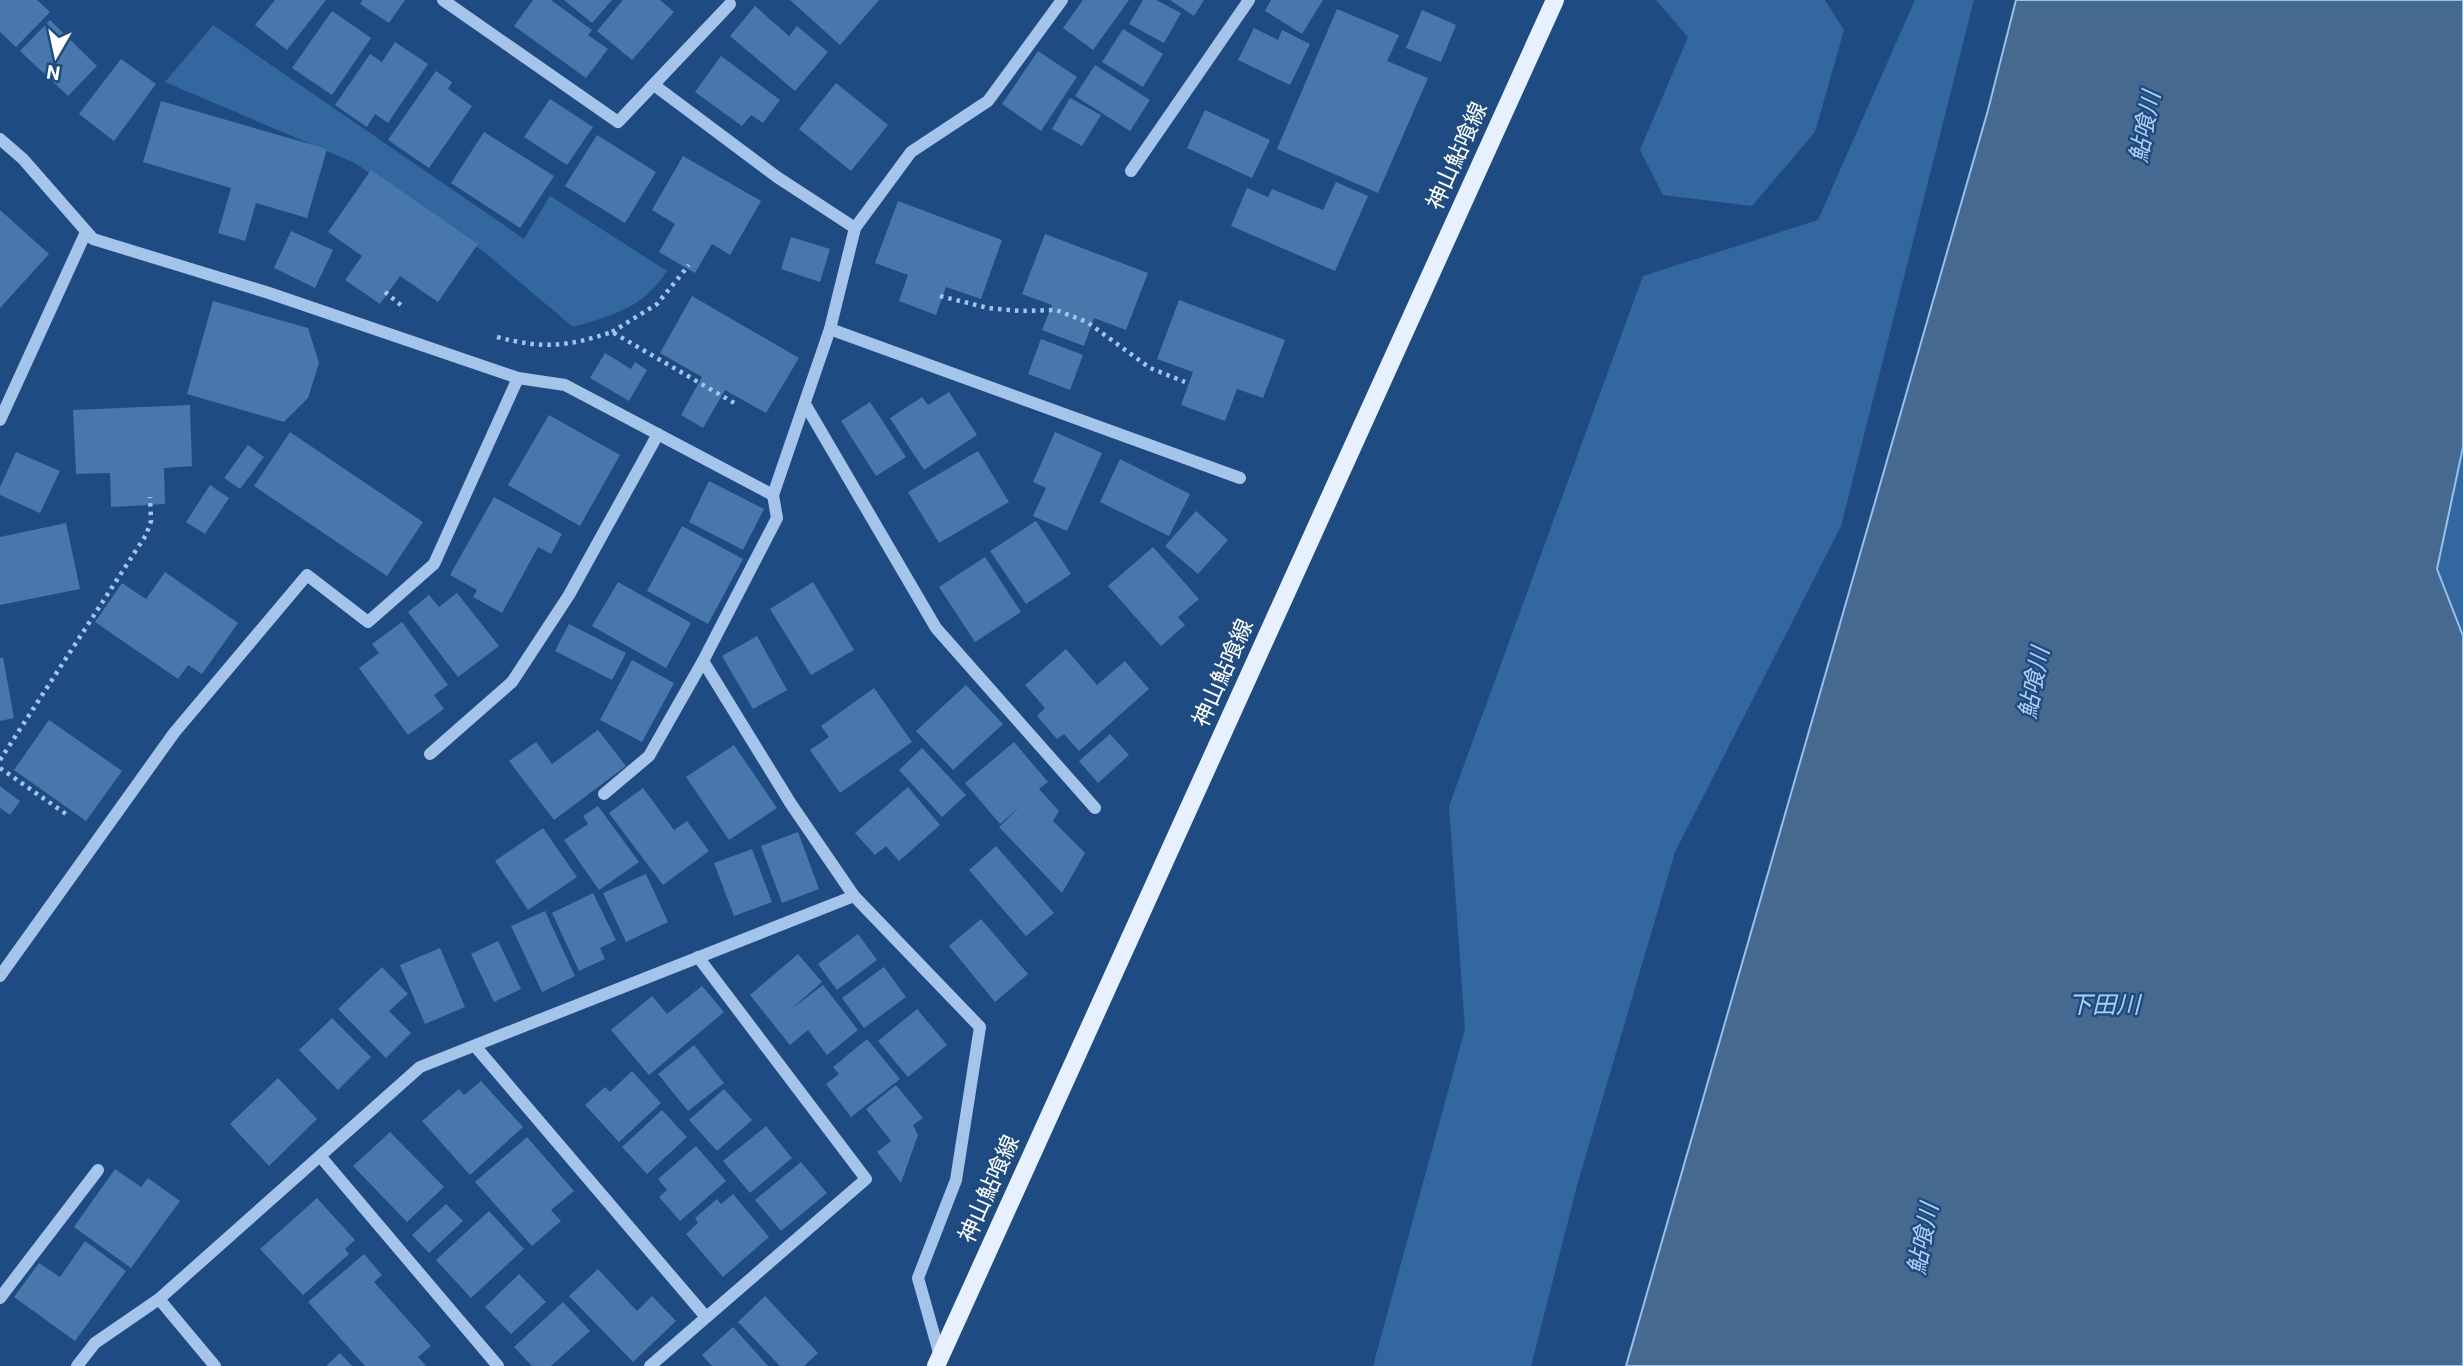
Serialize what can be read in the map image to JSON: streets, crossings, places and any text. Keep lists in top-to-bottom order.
{
  "streets": {
    "main road": ["神山鮎喰線"]
  },
  "water": ["鮎喰川", "下田川"],
  "north": "bottom"
}
